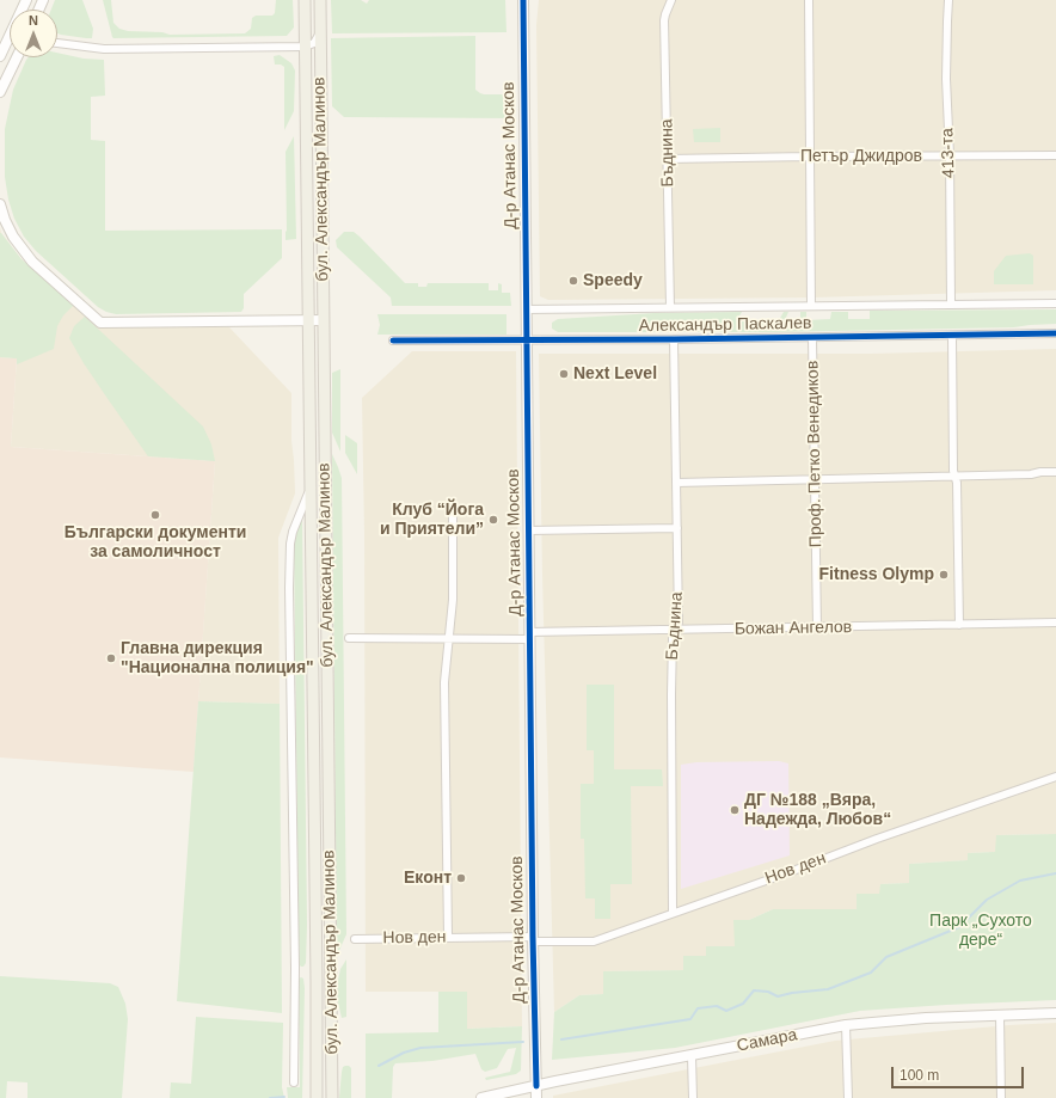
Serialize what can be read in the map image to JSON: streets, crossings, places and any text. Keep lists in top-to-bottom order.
{
  "streets": {
    "main road": ["бул. Александър Малинов"],
    "street": [
      "Бъднина",
      "413-та",
      "Д-р Атанас Москов",
      "Петър Джидров",
      "Александър Паскалев",
      "Проф. Петко Венедиков",
      "Божан Ангелов",
      "Нов ден",
      "Самара"
    ]
  },
  "crossings": [
    ["Бъднина", "Петър Джидров"],
    ["Бъднина", "Александър Паскалев"],
    ["Бъднина", "Божан Ангелов"],
    ["Бъднина", "Нов ден"],
    ["413-та", "Петър Джидров"],
    ["413-та", "Александър Паскалев"],
    ["Д-р Атанас Москов", "Александър Паскалев"],
    ["Д-р Атанас Москов", "Божан Ангелов"],
    ["Д-р Атанас Москов", "Нов ден"],
    ["Д-р Атанас Москов", "Самара"],
    ["Александър Паскалев", "Проф. Петко Венедиков"],
    ["Проф. Петко Венедиков", "Божан Ангелов"]
  ],
  "parks": ["Парк „Сухото дере“"],
  "places": [
    "Speedy",
    "Next Level",
    "Български документи за самоличност",
    "Клуб “Йога и Приятели”",
    "Fitness Olymp",
    "Главна дирекция \"Национална полиция\"",
    "ДГ №188 „Вяра, Надежда, Любов“",
    "Еконт"
  ],
  "scale_bar": "100 m",
  "north": "top"
}
